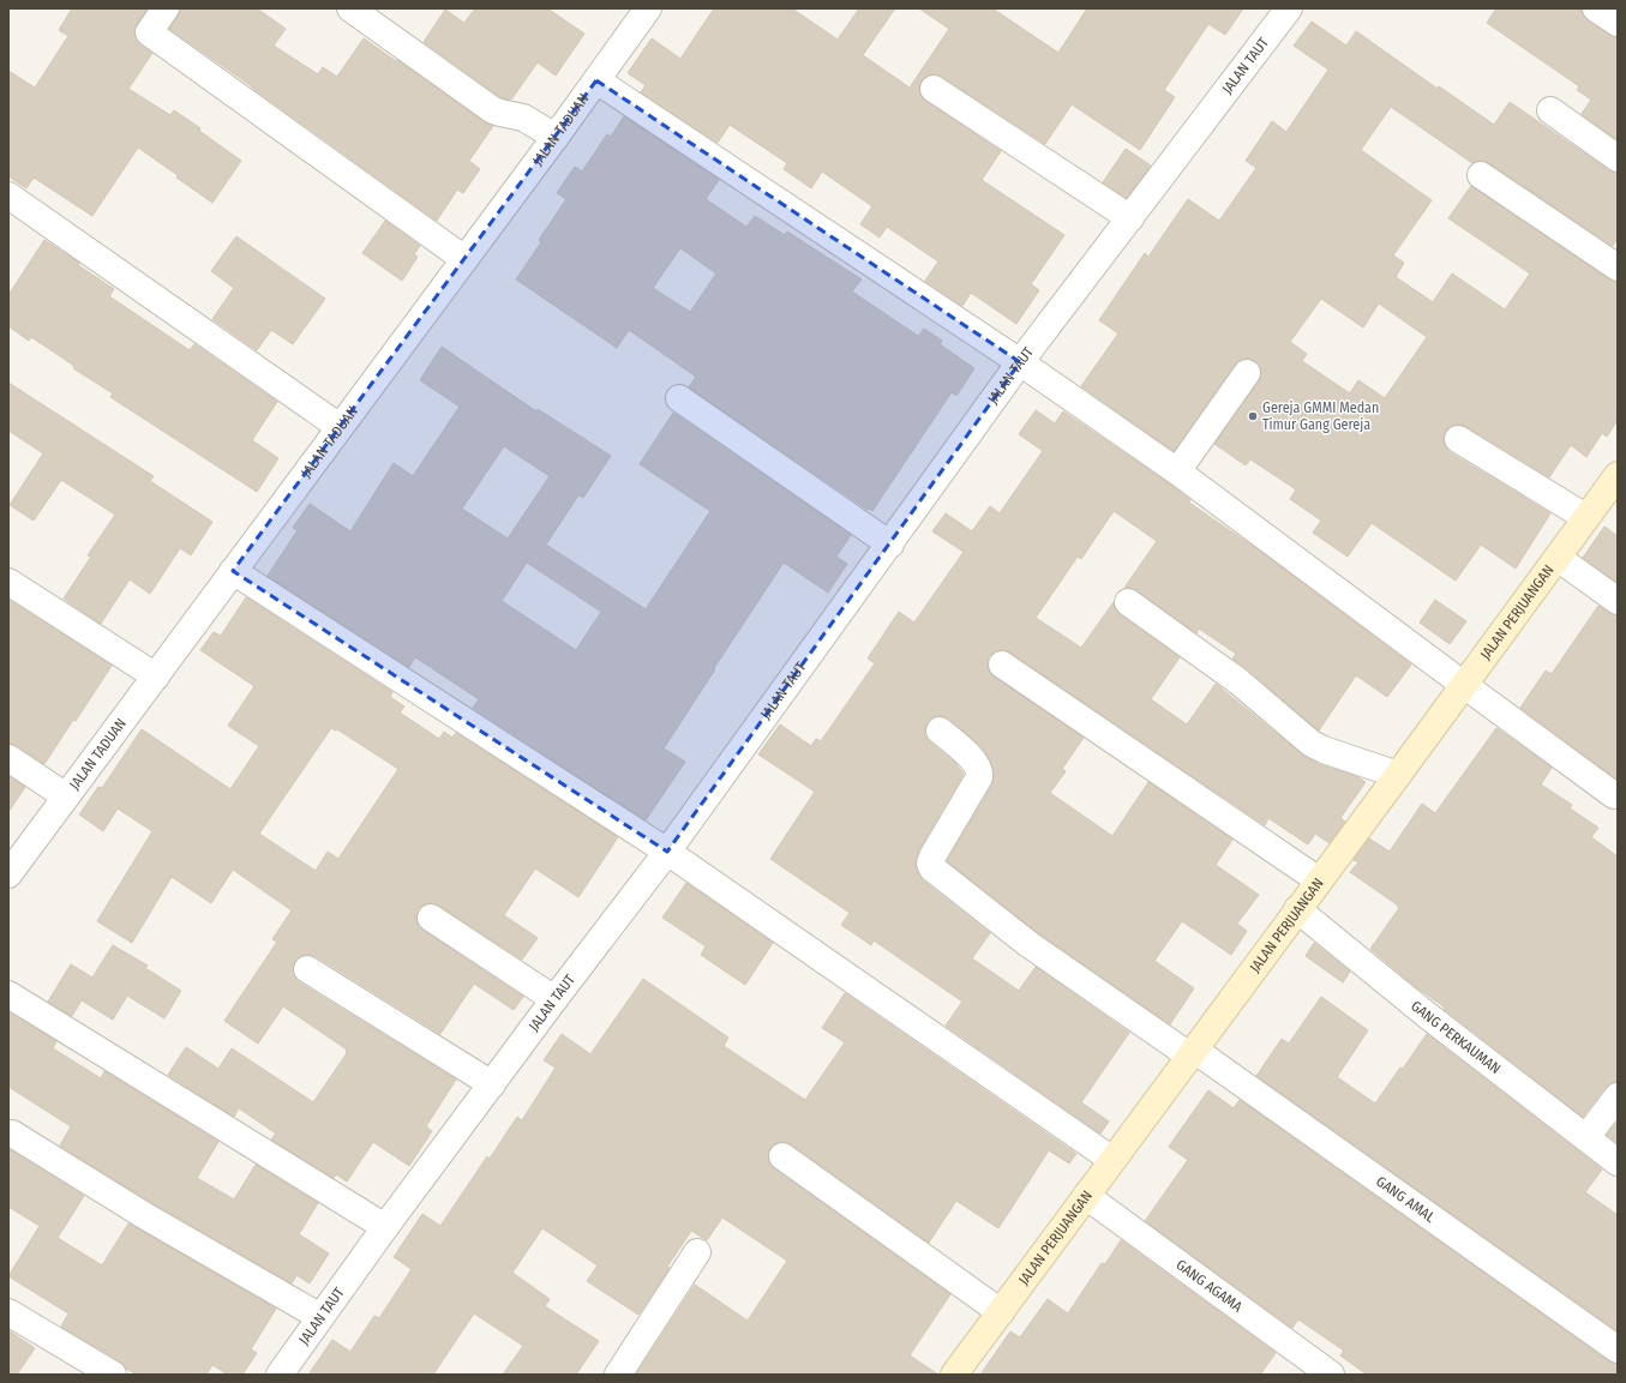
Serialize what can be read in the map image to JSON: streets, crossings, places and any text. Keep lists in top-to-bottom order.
{
  "streets": {
    "street": [
      "JALAN TAUT",
      "JALAN TADUAN",
      "JALAN PERJUANGAN",
      "GANG PERKAUMAN",
      "GANG AMAL",
      "GANG AGAMA"
    ]
  },
  "crossings": [
    ["JALAN PERJUANGAN", "GANG PERKAUMAN"],
    ["JALAN PERJUANGAN", "GANG AMAL"],
    ["JALAN PERJUANGAN", "GANG AGAMA"]
  ],
  "places": ["Gereja GMMI Medan Timur Gang Gereja"]
}
